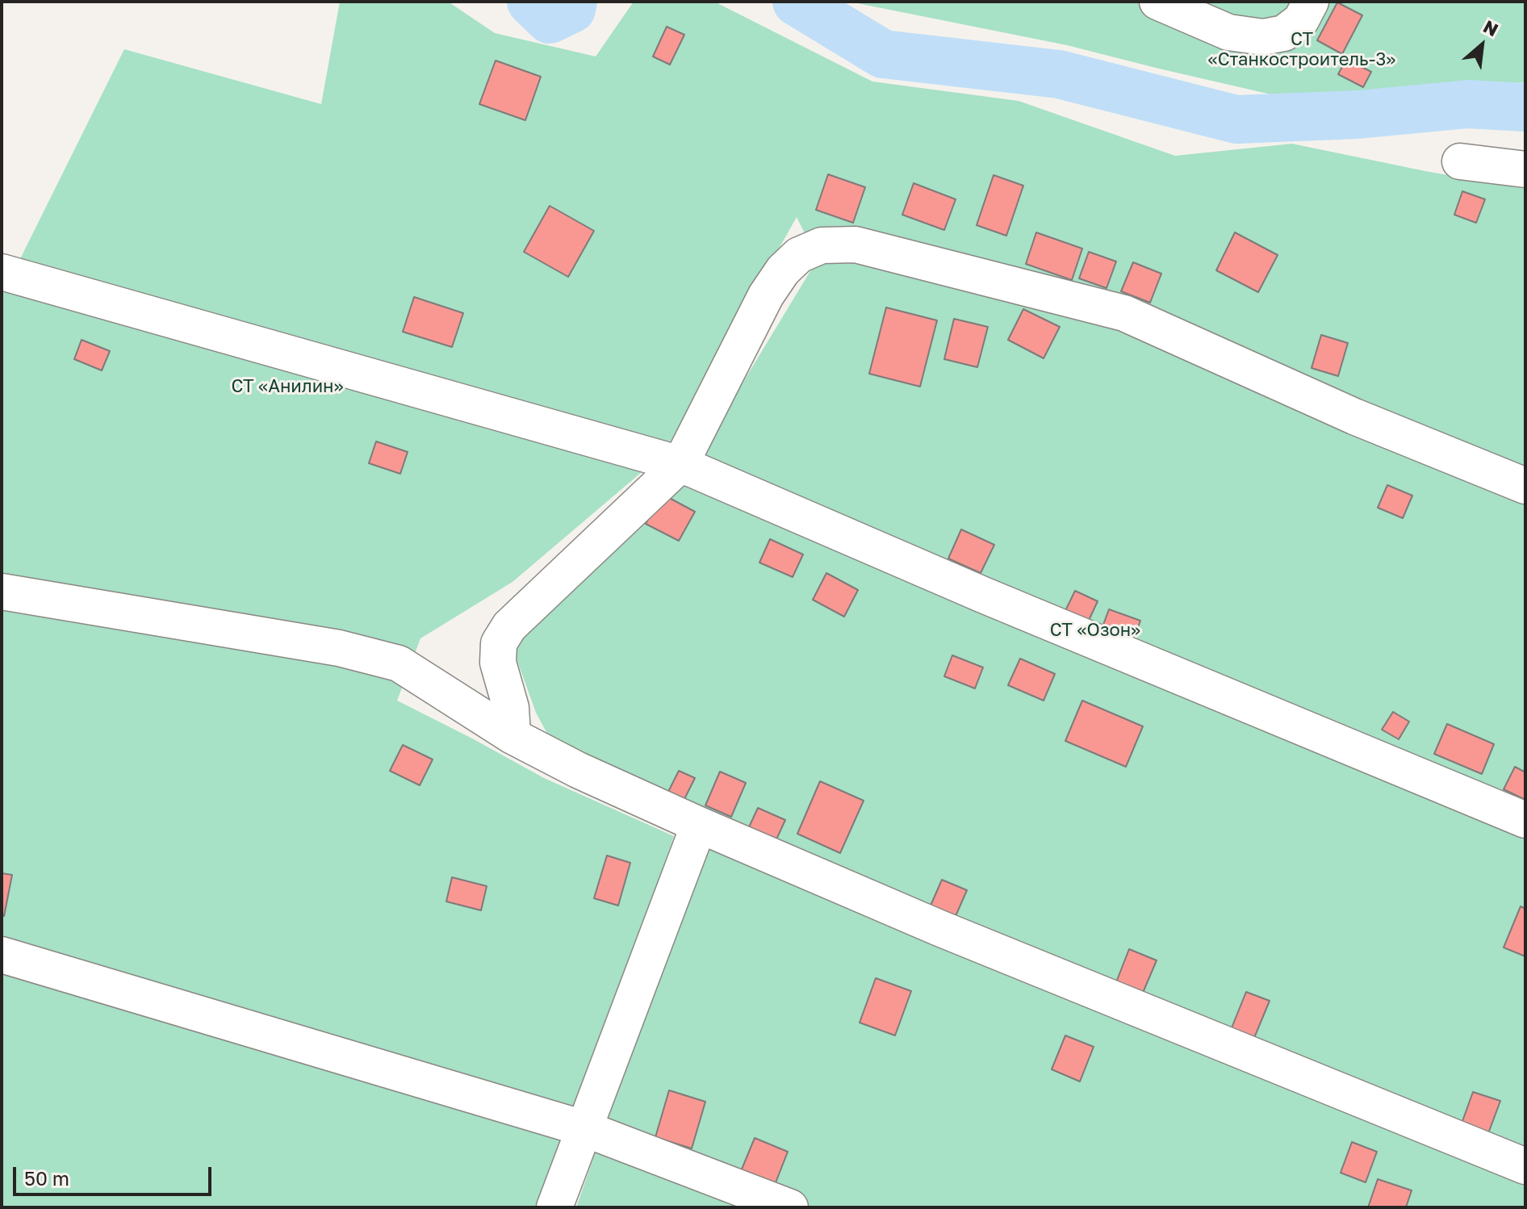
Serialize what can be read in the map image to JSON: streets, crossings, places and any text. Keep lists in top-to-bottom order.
{
  "parks": ["СТ «Станкостроитель-3»", "СТ «Анилин»", "СТ «Озон»"],
  "scale_bar": "50 m",
  "north": "top right"
}
